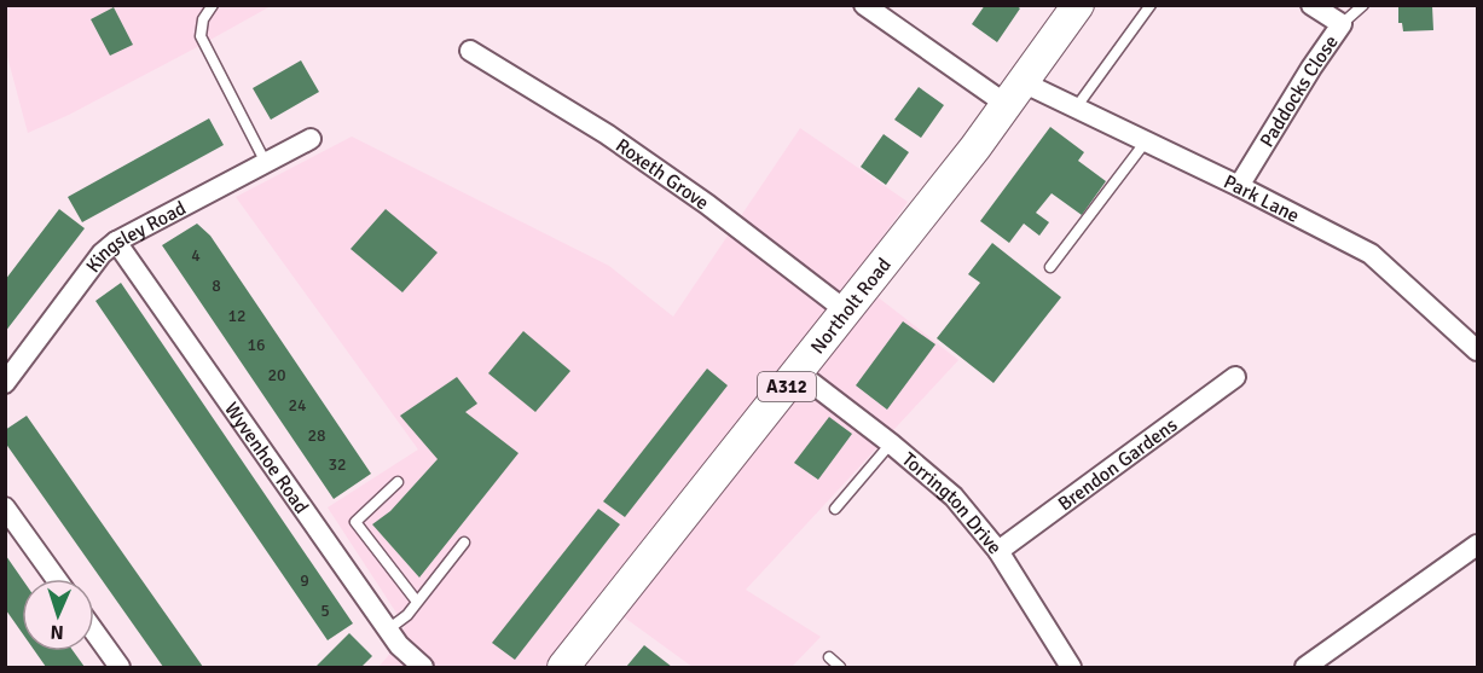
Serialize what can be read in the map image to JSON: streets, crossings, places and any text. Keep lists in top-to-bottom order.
{
  "streets": {
    "main road": ["Northolt Road", "A312"],
    "street": [
      "Paddocks Close",
      "Roxeth Grove",
      "Park Lane",
      "Kingsley Road",
      "Wyvenhoe Road",
      "Brendon Gardens",
      "Torrington Drive"
    ]
  },
  "crossings": [
    ["Paddocks Close", "Park Lane"],
    ["Roxeth Grove", "Northolt Road"],
    ["Park Lane", "Northolt Road"],
    ["Kingsley Road", "Wyvenhoe Road"],
    ["Northolt Road", "Torrington Drive"],
    ["Brendon Gardens", "Torrington Drive"]
  ],
  "house_numbers": [
    "4",
    "8",
    "12",
    "16",
    "20",
    "24",
    "28",
    "32",
    "9",
    "5"
  ],
  "north": "bottom"
}
